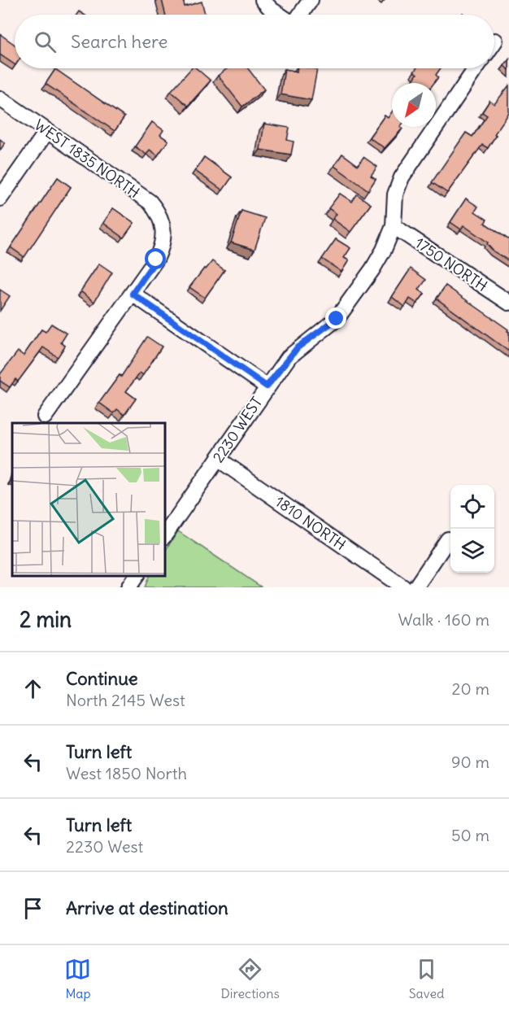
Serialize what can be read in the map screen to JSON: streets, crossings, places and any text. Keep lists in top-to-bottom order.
{
  "streets": {
    "street": [
      "WEST 1835 NORTH",
      "1750 NORTH",
      "2230 WEST",
      "1810 NORTH"
    ]
  },
  "crossings": [
    ["1750 NORTH", "2230 WEST"],
    ["2230 WEST", "1810 NORTH"]
  ],
  "north": "bottom left",
  "page": {
    "search": "Search here",
    "heading": ["2 min", "Walk · 160 m"],
    "list": [
      ["Continue", "North 2145 West", "20 m"],
      ["Turn left", "West 1850 North", "90 m"],
      ["Turn left", "2230 West", "50 m"],
      "Arrive at destination"
    ],
    "nav": ["Map", "Directions", "Saved"]
  }
}
